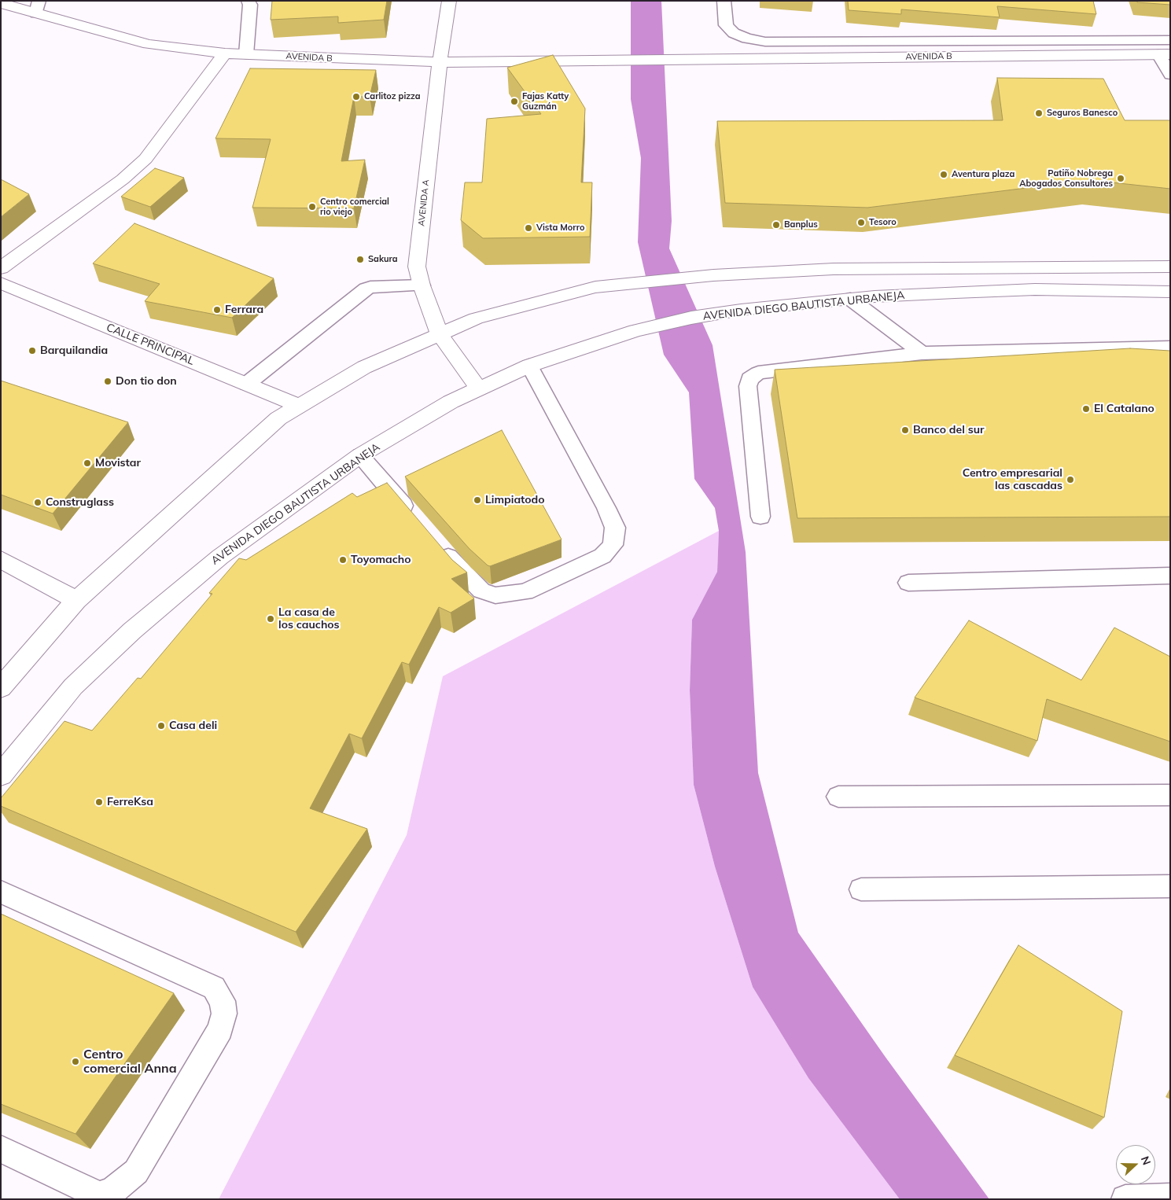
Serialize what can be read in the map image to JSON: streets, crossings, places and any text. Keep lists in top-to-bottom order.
{
  "streets": {
    "street": [
      "AVENIDA B",
      "AVENIDA A",
      "AVENIDA DIEGO BAUTISTA URBANEJA",
      "CALLE PRINCIPAL"
    ]
  },
  "crossings": [
    ["AVENIDA B", "AVENIDA A"],
    ["AVENIDA A", "AVENIDA DIEGO BAUTISTA URBANEJA"]
  ],
  "places": [
    "Carlitoz pizza",
    "Fajas Katty Guzmán",
    "Seguros Banesco",
    "Aventura plaza",
    "Patiño Nobrega Abogados Consultores",
    "Centro comercial rio viejo",
    "Tesoro",
    "Banplus",
    "Vista Morro",
    "Sakura",
    "Ferrara",
    "Barquilandia",
    "Don tio don",
    "El Catalano",
    "Banco del sur",
    "Movistar",
    "Centro empresarial las cascadas",
    "Limpiatodo",
    "Construglass",
    "Toyomacho",
    "La casa de los cauchos",
    "Casa deli",
    "FerreKsa",
    "Centro comercial Anna"
  ],
  "north": "right"
}
